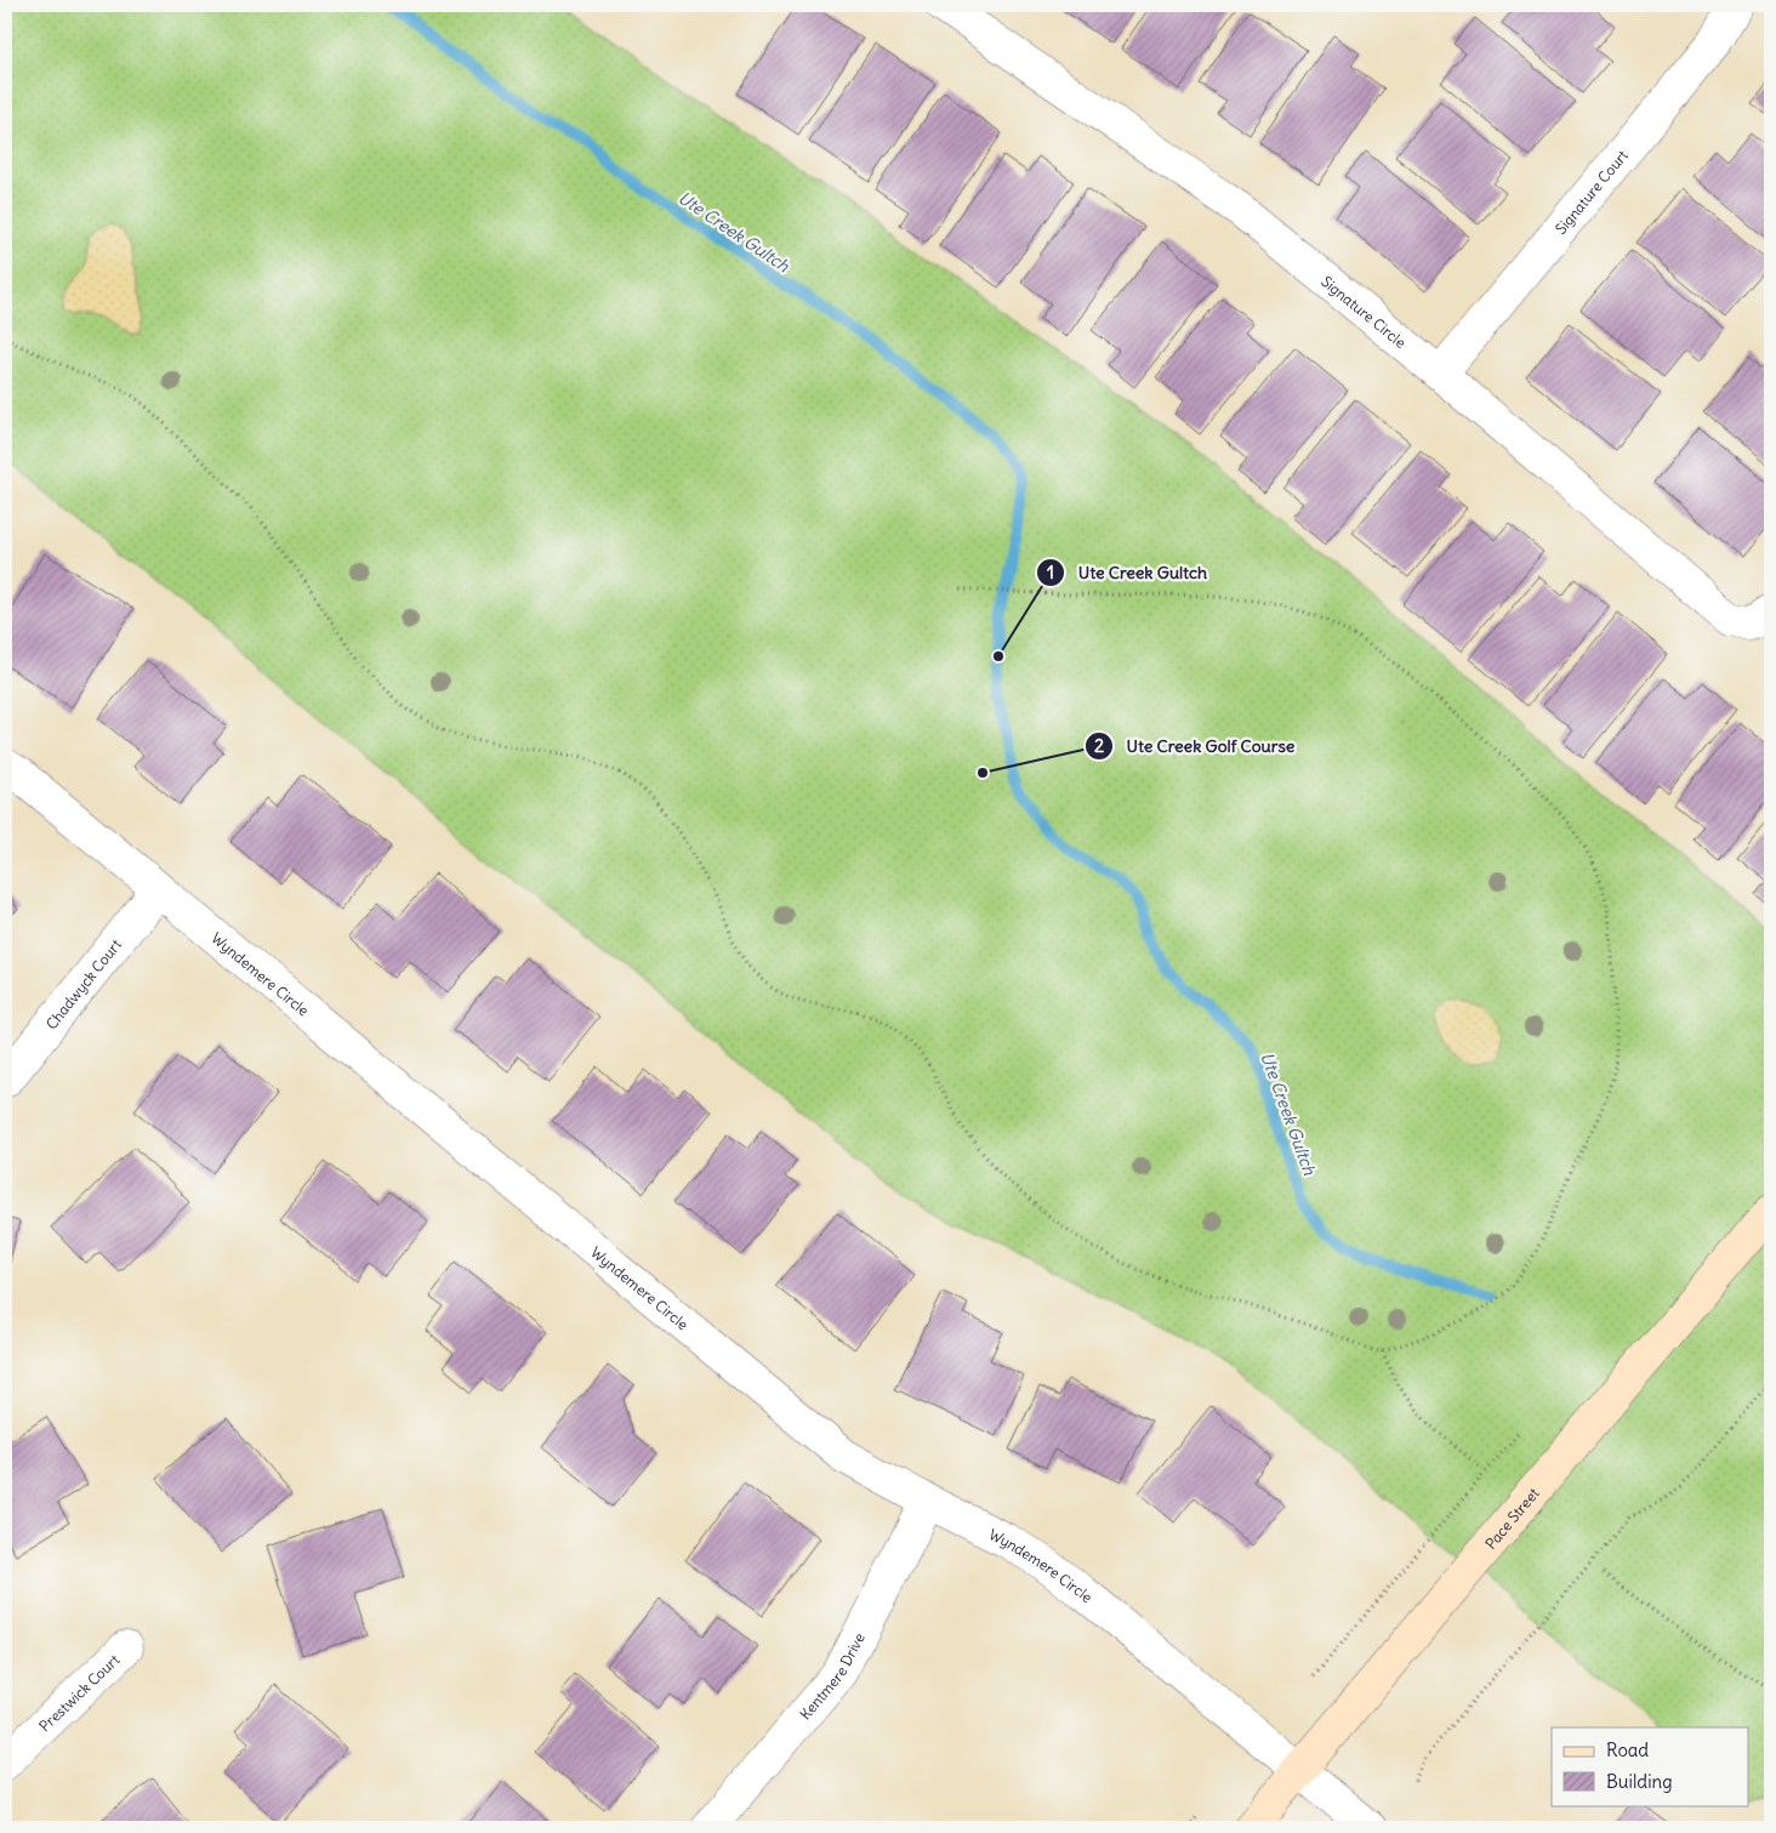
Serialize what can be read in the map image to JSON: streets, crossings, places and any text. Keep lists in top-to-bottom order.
{
  "streets": {
    "main road": ["Pace Street"],
    "street": [
      "Signature Court",
      "Signature Circle",
      "Wyndemere Circle",
      "Chadwyck Court",
      "Kentmere Drive",
      "Prestwick Court"
    ]
  },
  "crossings": [
    ["Signature Court", "Signature Circle"],
    ["Wyndemere Circle", "Chadwyck Court"],
    ["Wyndemere Circle", "Pace Street"],
    ["Wyndemere Circle", "Kentmere Drive"]
  ],
  "water": ["Ute Creek Gultch"],
  "places": ["Ute Creek Gultch", "Ute Creek Golf Course"],
  "legend": ["Road", "Building"]
}
